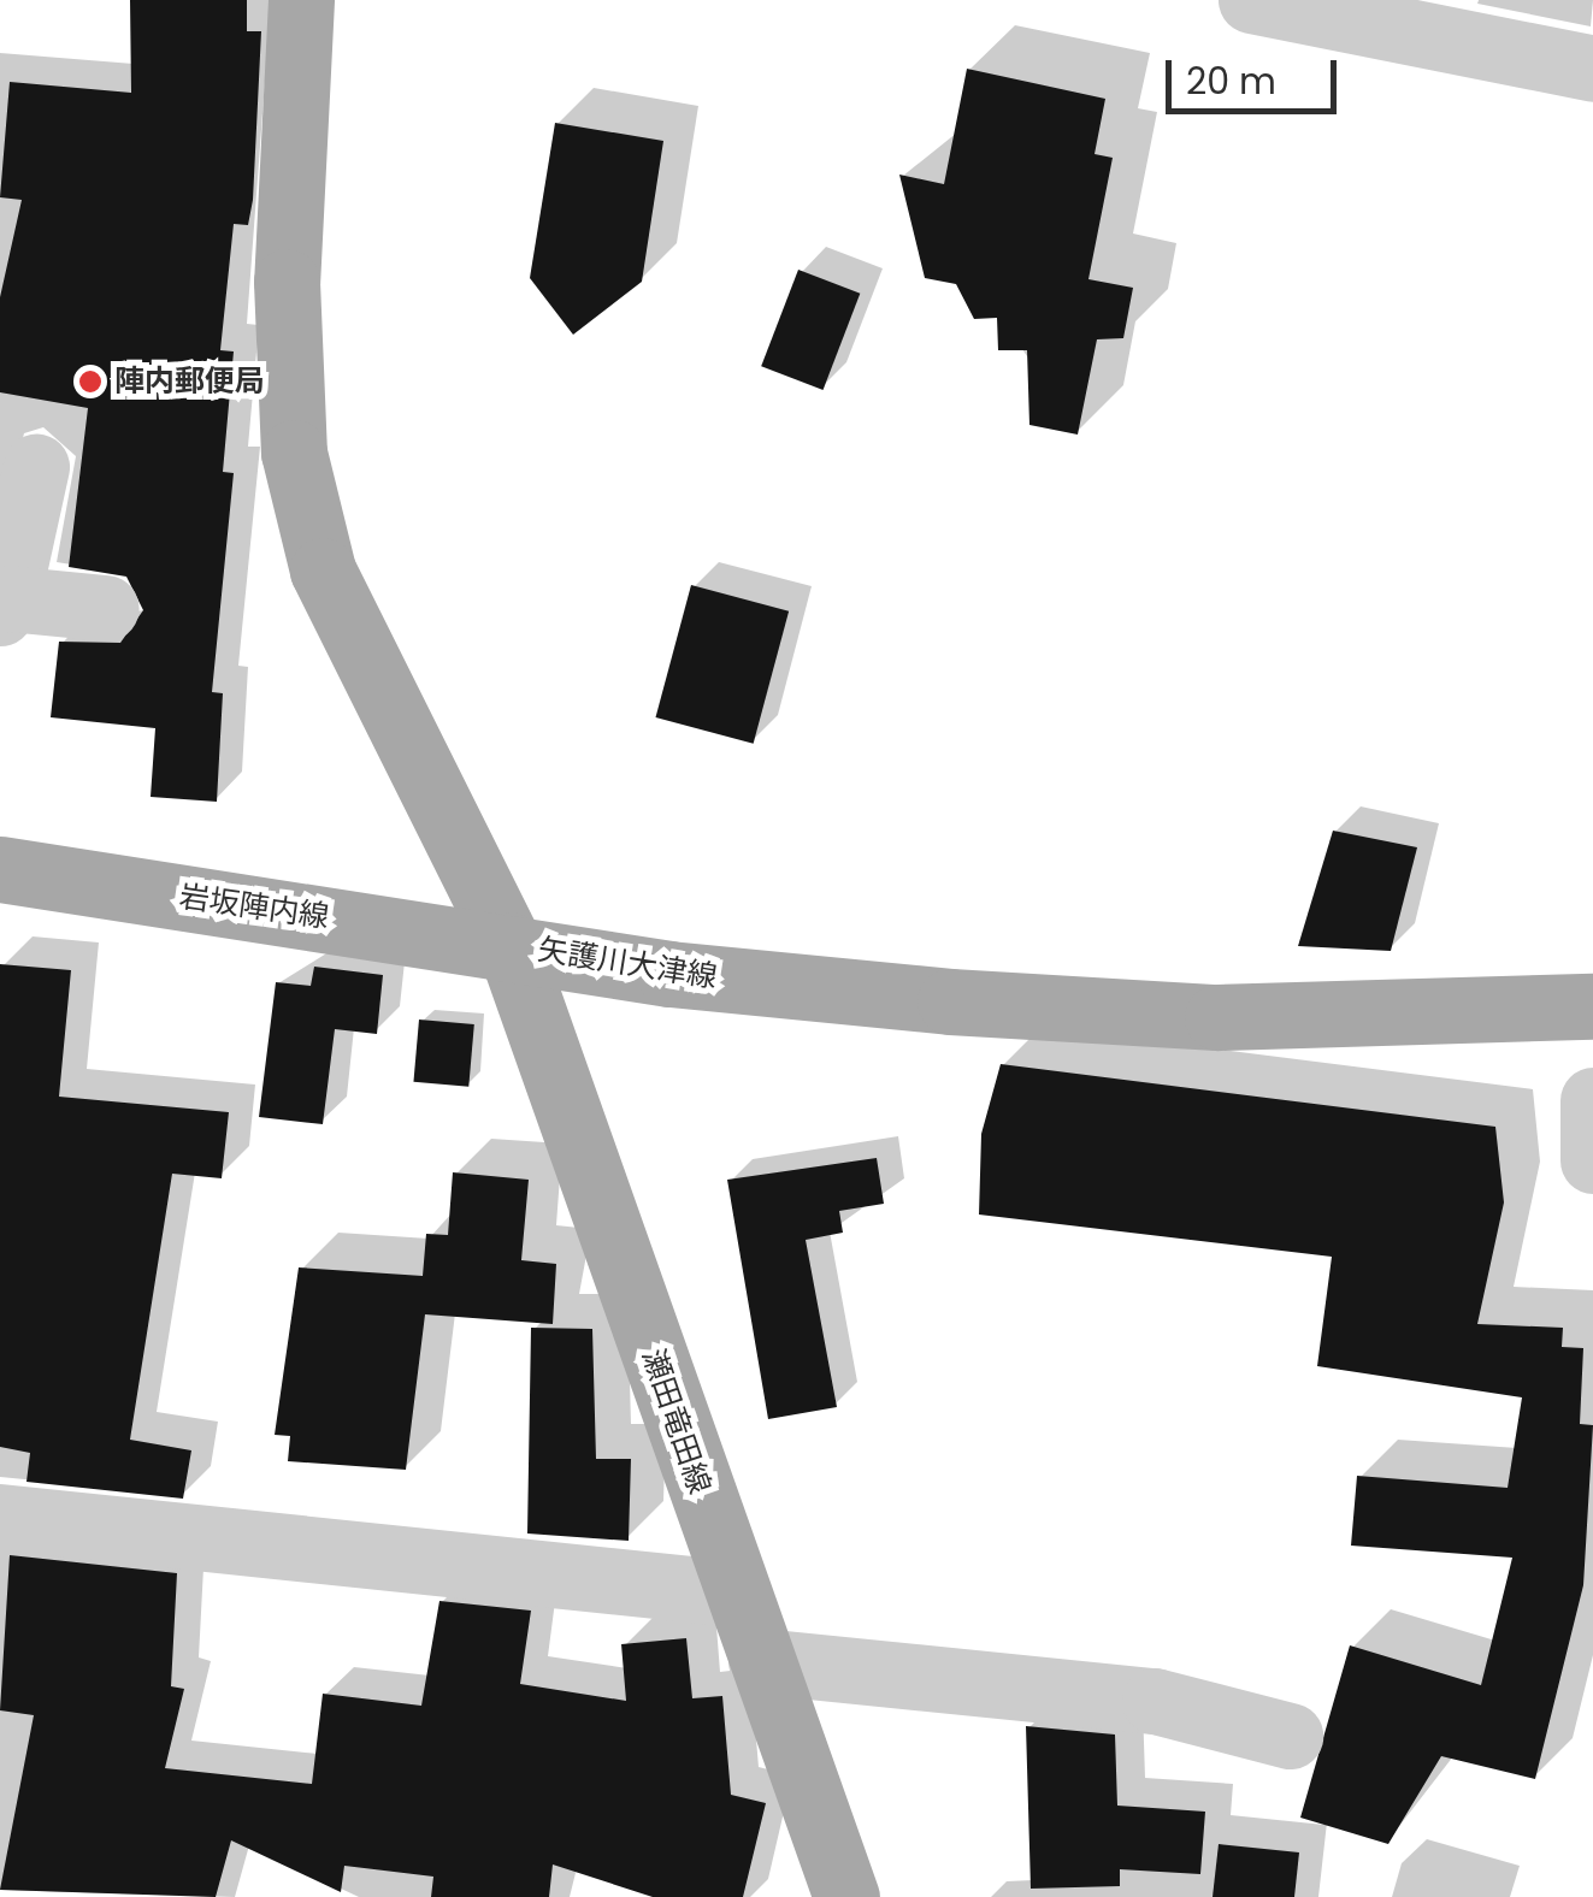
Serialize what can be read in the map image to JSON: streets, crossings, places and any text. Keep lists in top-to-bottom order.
{
  "streets": {
    "main road": ["岩坂陣内線", "矢護川大津線", "瀬田竜田線"]
  },
  "crossings": [
    ["岩坂陣内線", "矢護川大津線"],
    ["岩坂陣内線", "瀬田竜田線"],
    ["矢護川大津線", "瀬田竜田線"]
  ],
  "places": ["陣内郵便局"],
  "scale_bar": "20 m"
}
